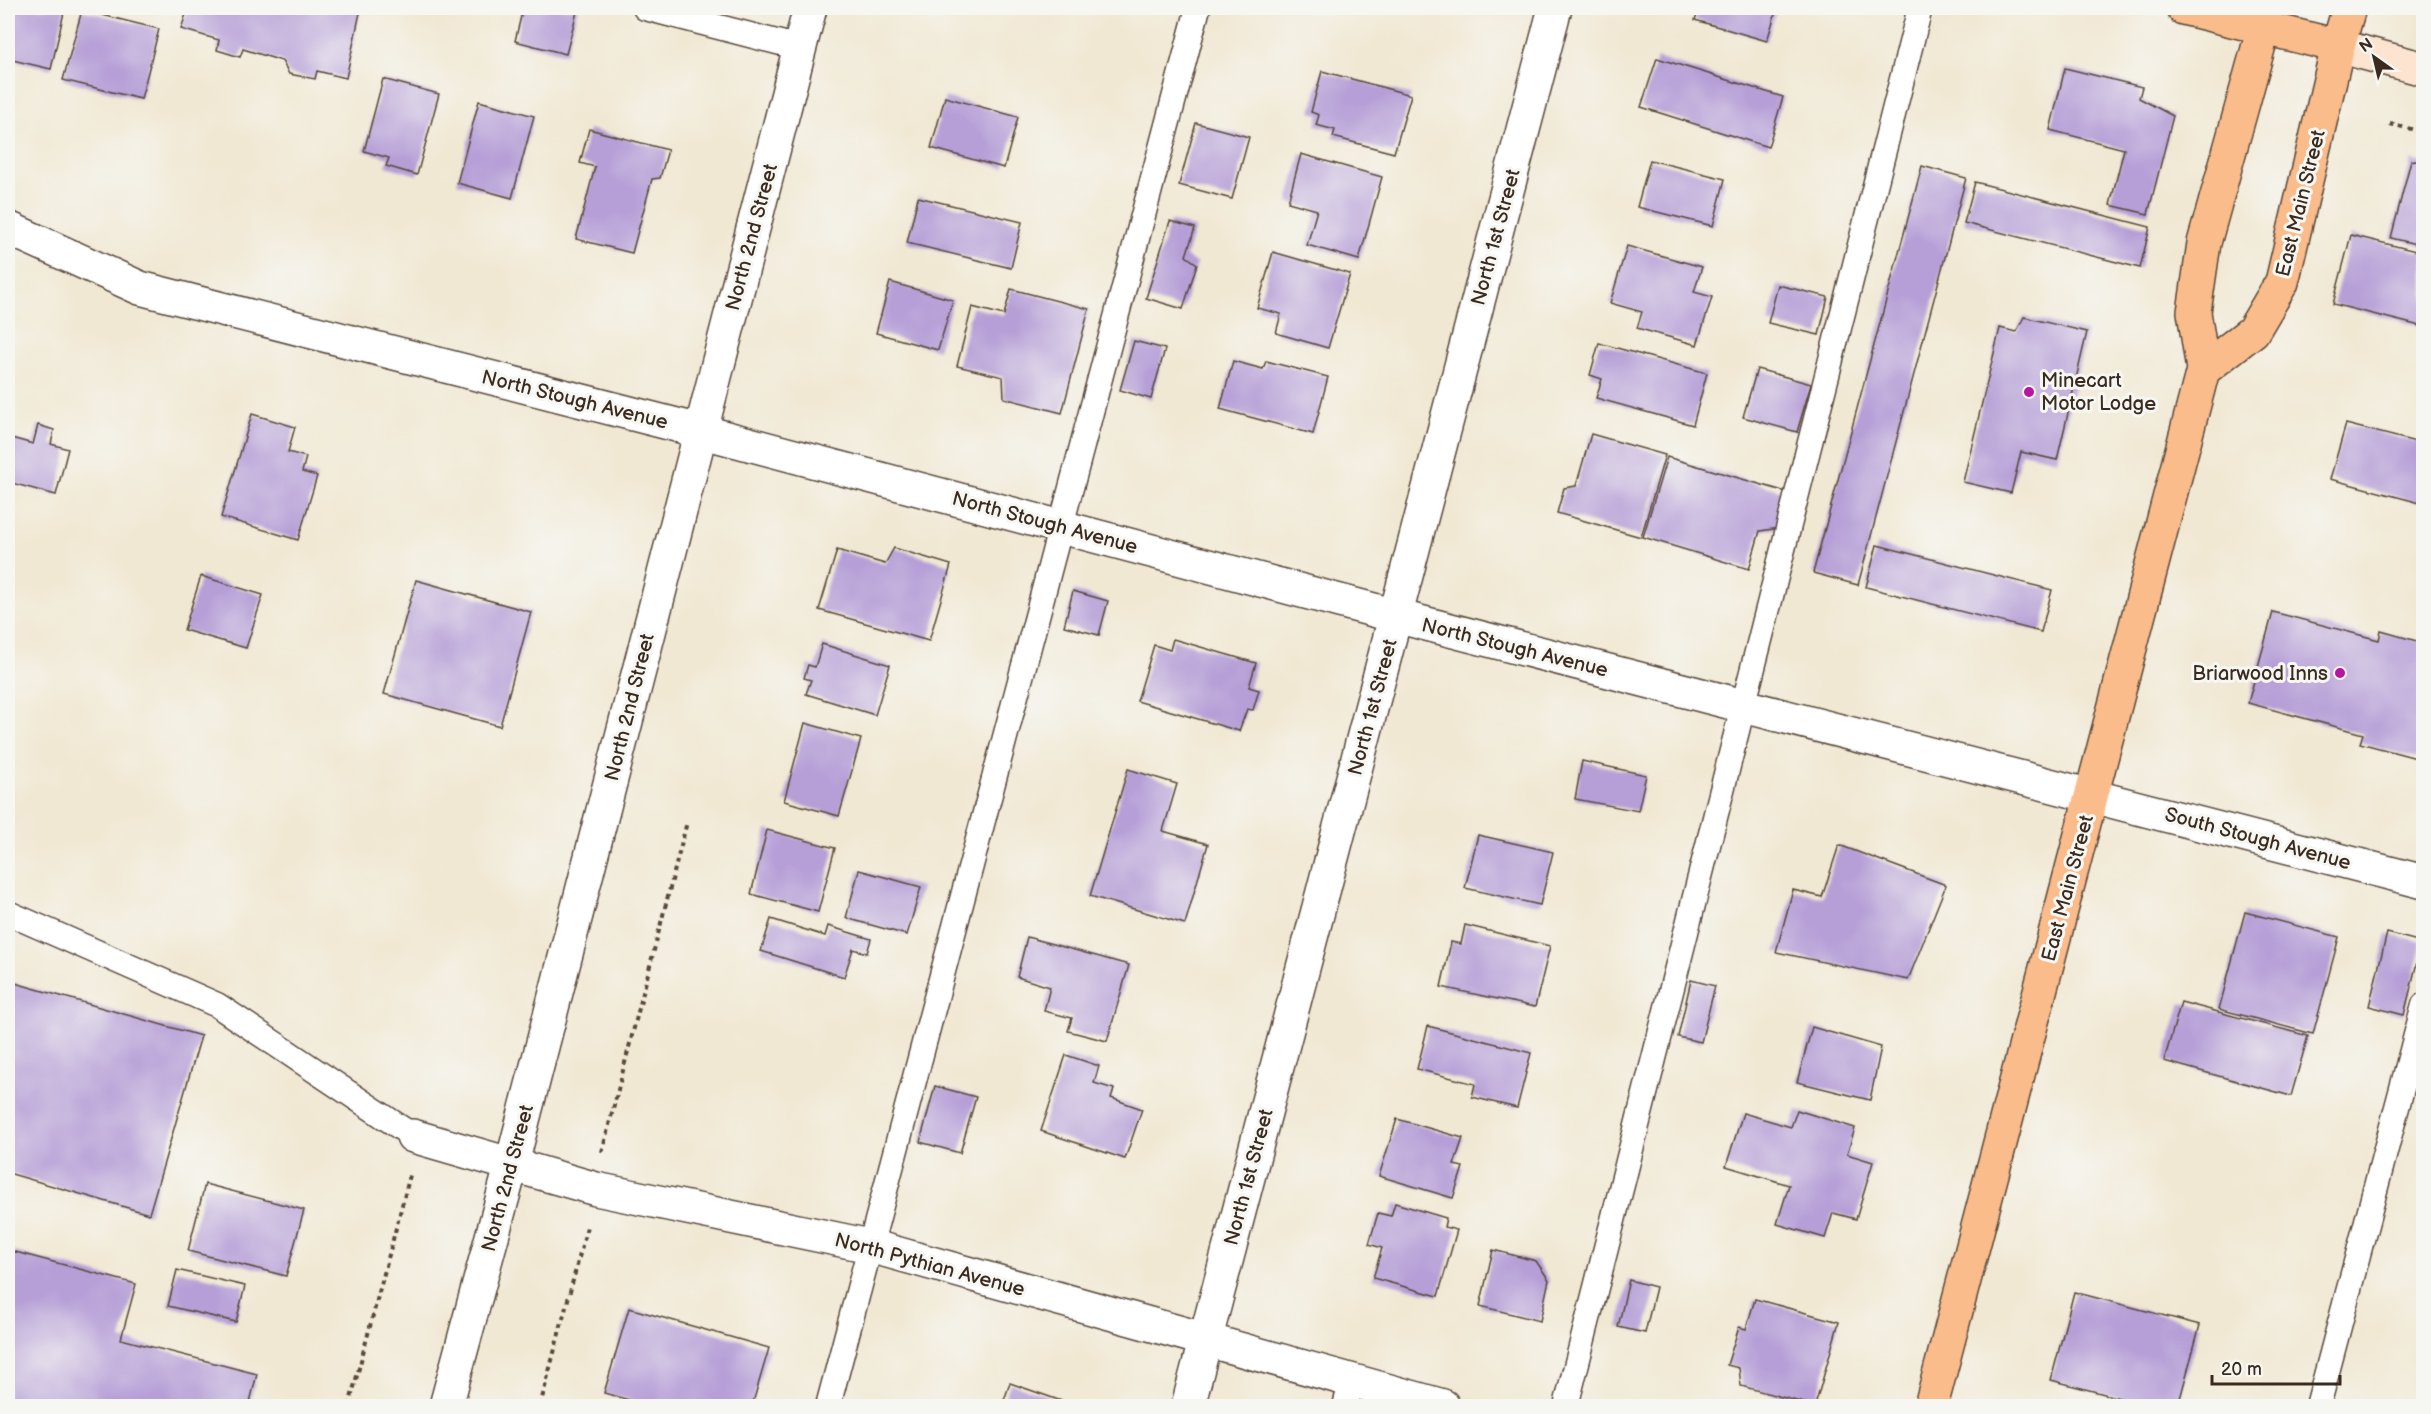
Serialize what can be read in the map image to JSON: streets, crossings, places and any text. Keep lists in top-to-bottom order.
{
  "streets": {
    "main road": ["East Main Street"],
    "street": [
      "North 2nd Street",
      "North 1st Street",
      "North Stough Avenue",
      "South Stough Avenue",
      "North Pythian Avenue"
    ]
  },
  "crossings": [
    ["East Main Street", "North Stough Avenue"],
    ["East Main Street", "South Stough Avenue"],
    ["North 2nd Street", "North Stough Avenue"],
    ["North 2nd Street", "North Pythian Avenue"],
    ["North 1st Street", "North Stough Avenue"],
    ["North 1st Street", "North Pythian Avenue"],
    ["North Stough Avenue", "South Stough Avenue"]
  ],
  "places": ["Minecart Motor Lodge", "Briarwood Inns"],
  "scale_bar": "20 m",
  "north": "top left"
}
